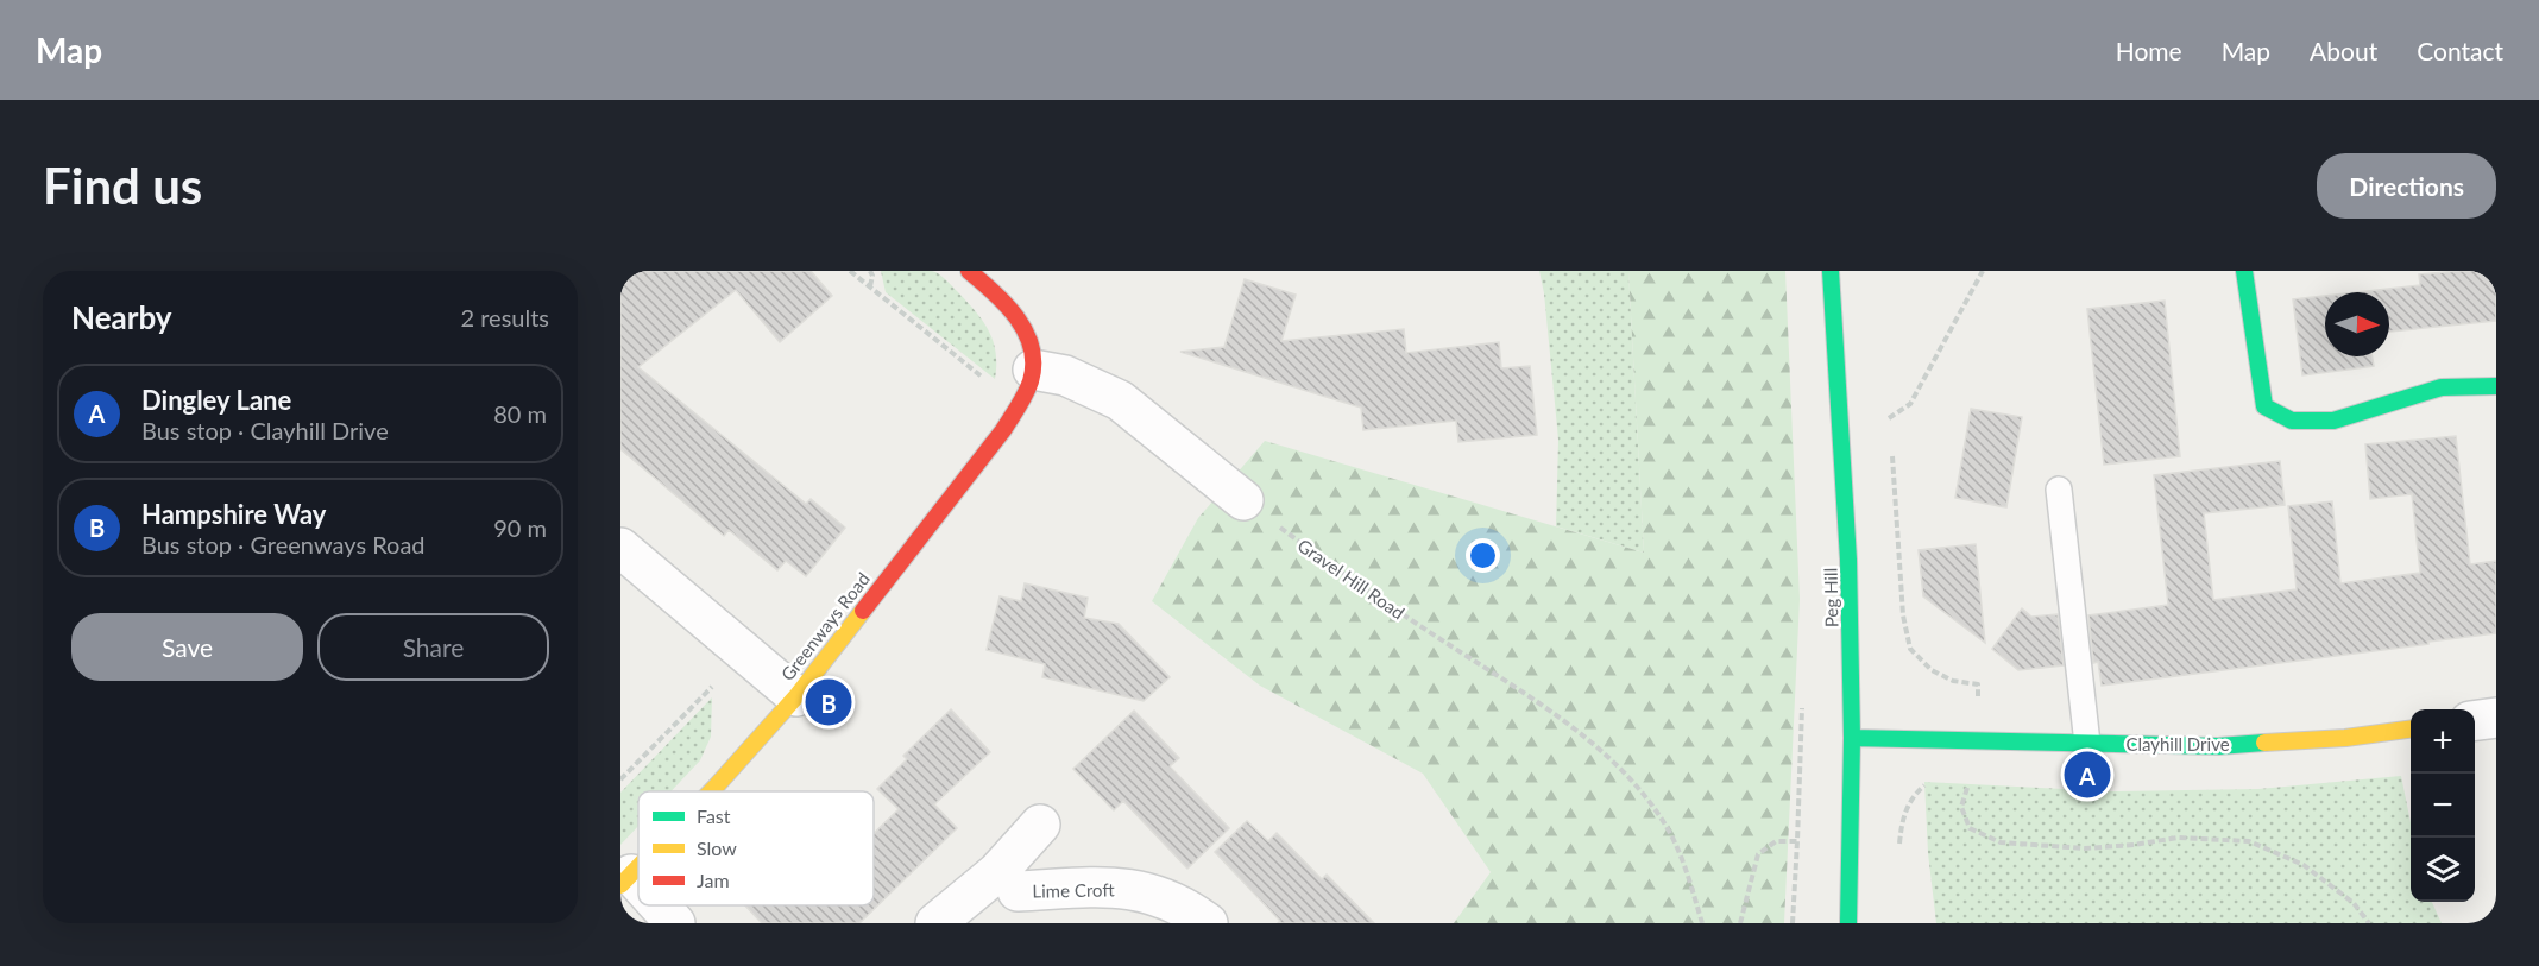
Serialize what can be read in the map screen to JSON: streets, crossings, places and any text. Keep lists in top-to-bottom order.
{
  "streets": {
    "street": [
      "Peg Hill",
      "Greenways Road",
      "Clayhill Drive",
      "Lime Croft"
    ],
    "path": ["Gravel Hill Road"]
  },
  "crossings": [
    ["Peg Hill", "Clayhill Drive"]
  ],
  "legend": ["Fast", "Slow", "Jam"],
  "north": "right",
  "page": {
    "header": "Map",
    "nav": [
      "Home",
      "Map",
      "About",
      "Contact"
    ],
    "buttons": [
      "Directions",
      ["Save", "Share"]
    ],
    "title": "Find us",
    "heading": ["Nearby", "2 results"],
    "list": [
      {
        "mark": "A",
        "name": "Dingley Lane",
        "note": "Bus stop · Clayhill Drive",
        "value": "80 m"
      },
      {
        "mark": "B",
        "name": "Hampshire Way",
        "note": "Bus stop · Greenways Road",
        "value": "90 m"
      }
    ],
    "pins": ["B", "A"],
    "map_buttons": ["+", "−"]
  }
}
